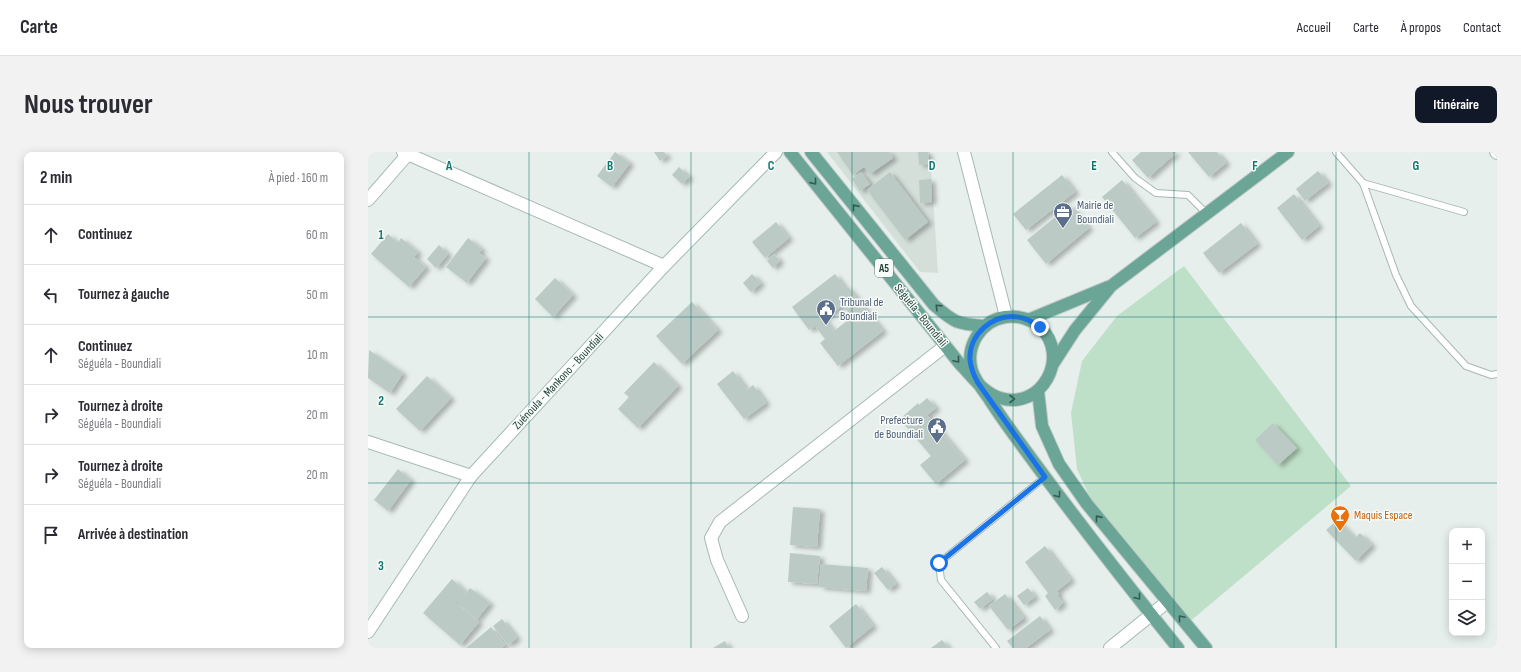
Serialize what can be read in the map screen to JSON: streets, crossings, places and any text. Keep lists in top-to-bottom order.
{
  "streets": {
    "main road": ["A5", "Séguéla - Boundiali"],
    "street": ["Zuénoula - Mankono - Boundiali"]
  },
  "places": {
    "office": ["Mairie de Boundiali"],
    "public building": ["Tribunal de Boundiali", "Prefecture de Boundiali"],
    "bar": ["Maquis Espace"]
  },
  "page": {
    "header": "Carte",
    "nav": [
      "Accueil",
      "Carte",
      "À propos",
      "Contact"
    ],
    "buttons": "Itinéraire",
    "title": "Nous trouver",
    "heading": ["2 min", "À pied · 160 m"],
    "list": [
      ["Continuez", "60 m"],
      ["Tournez à gauche", "50 m"],
      ["Continuez", "Séguéla - Boundiali", "10 m"],
      ["Tournez à droite", "Séguéla - Boundiali", "20 m"],
      ["Tournez à droite", "Séguéla - Boundiali", "20 m"],
      "Arrivée à destination"
    ],
    "map_buttons": ["+", "−"]
  },
  "grid": {
    "columns": [
      "A",
      "B",
      "C",
      "D",
      "E",
      "F",
      "G"
    ],
    "rows": ["1", "2", "3"]
  }
}
